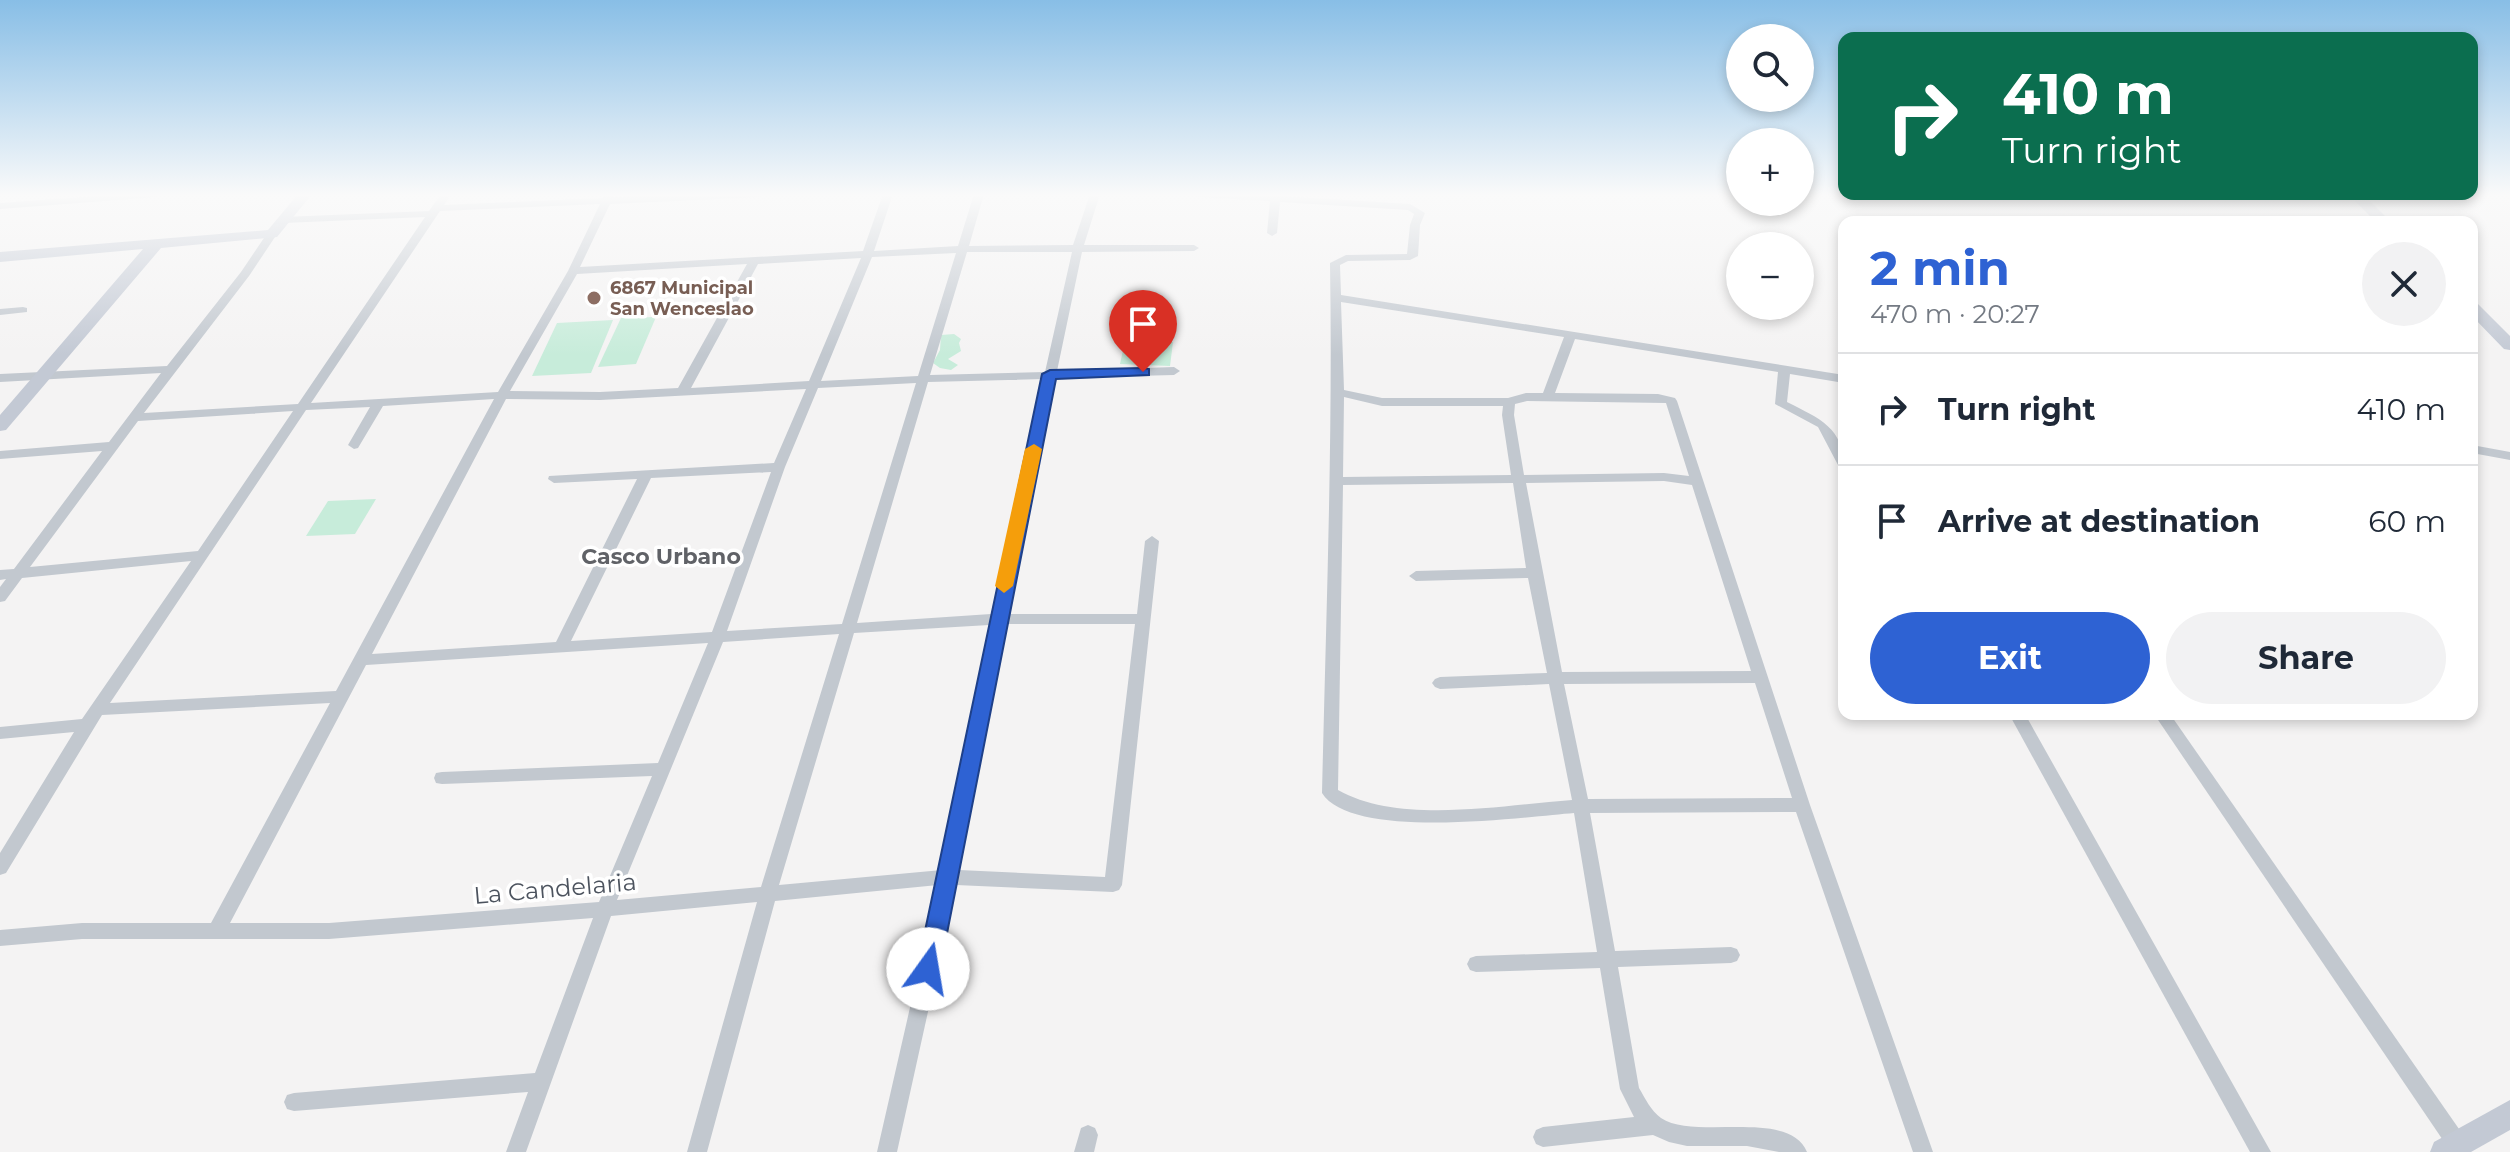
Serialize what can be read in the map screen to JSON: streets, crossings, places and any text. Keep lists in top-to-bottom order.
{
  "streets": {
    "street": ["La Candelaria"]
  },
  "districts": ["Casco Urbano"],
  "places": ["6867 Municipal San Wenceslao"],
  "page": {
    "map_buttons": ["+", "−"],
    "turn": ["410 m", "Turn right"],
    "heading": ["2 min", "470 m · 20:27"],
    "list": [
      {
        "name": "Turn right",
        "value": "410 m"
      },
      {
        "name": "Arrive at destination",
        "value": "60 m"
      }
    ],
    "buttons": ["Exit", "Share"]
  }
}
